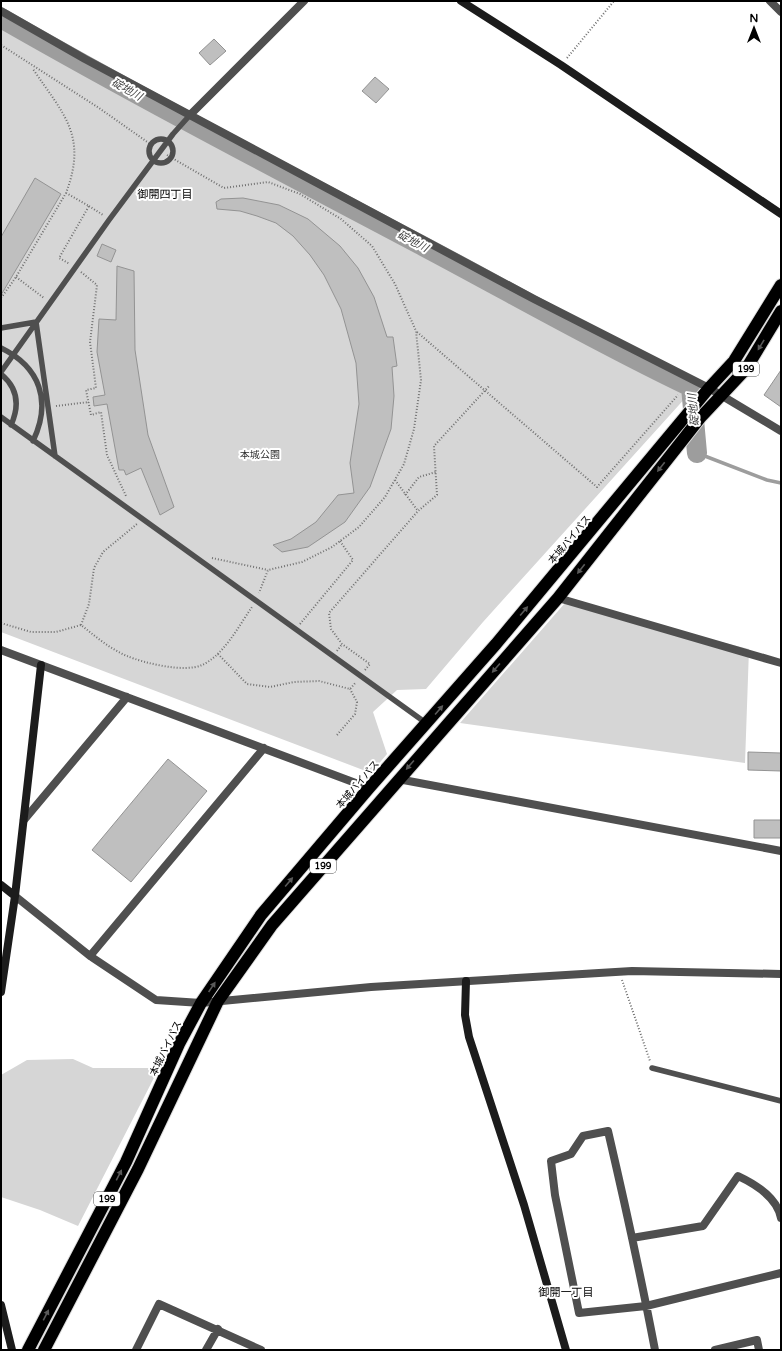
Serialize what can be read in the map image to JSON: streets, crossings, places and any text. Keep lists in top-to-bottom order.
{
  "streets": {
    "highway": ["199", "本城バイパス"]
  },
  "districts": ["御開四丁目", "御開一丁目"],
  "water": ["碇地川"],
  "parks": ["本城公園"],
  "north": "top"
}
